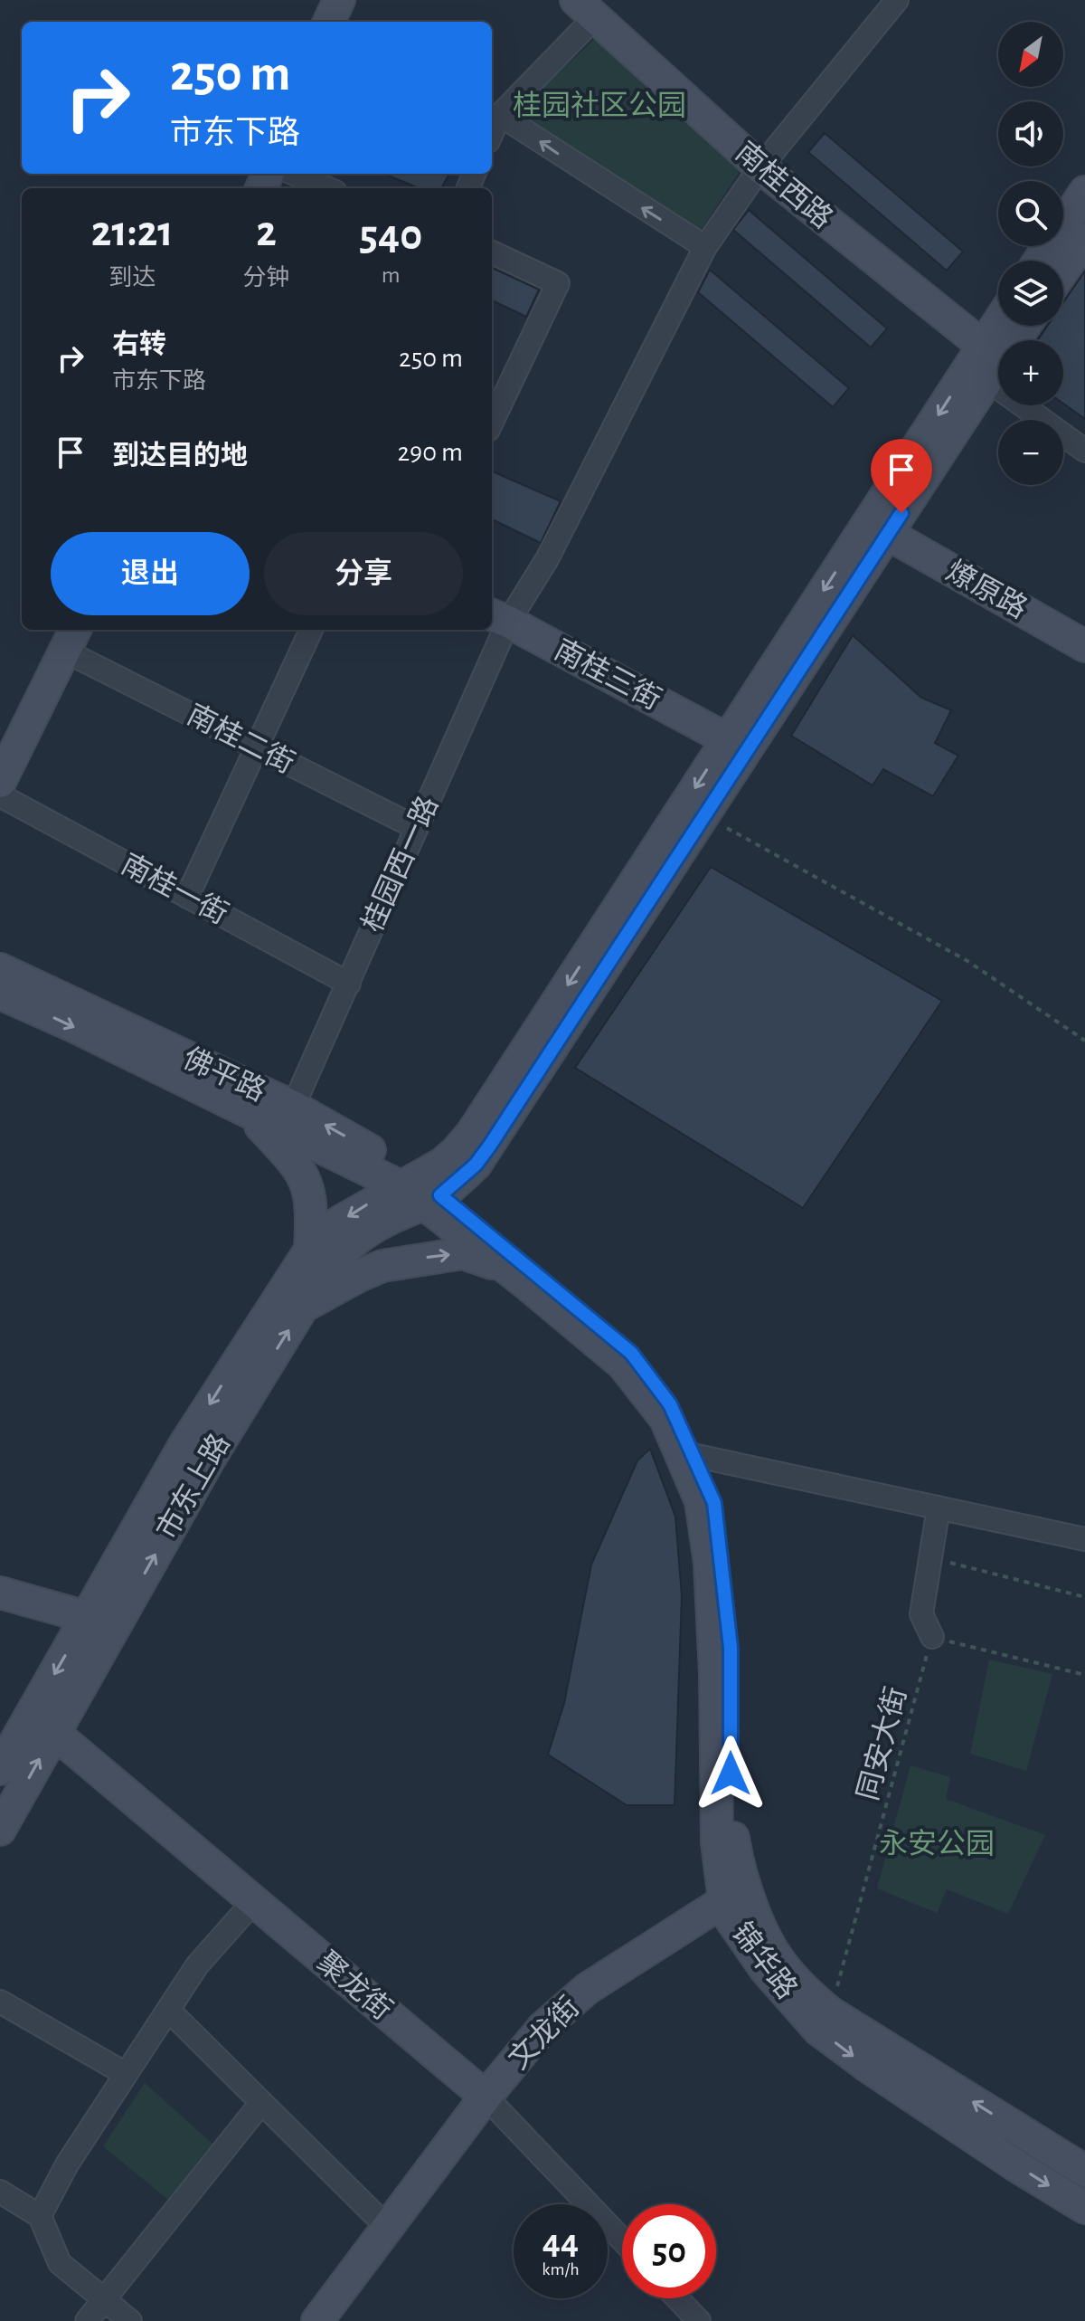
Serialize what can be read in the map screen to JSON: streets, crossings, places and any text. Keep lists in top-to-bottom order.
{
  "streets": {
    "main road": [
      "南桂西路",
      "燎原路",
      "南桂三街",
      "佛平路",
      "市东上路",
      "锦华路",
      "聚龙街",
      "文龙街"
    ],
    "street": ["南桂二街", "桂园西一路", "南桂一街"],
    "path": ["同安大街"]
  },
  "crossings": [
    ["南桂西路", "桂园西一路"],
    ["南桂三街", "桂园西一路"],
    ["南桂二街", "桂园西一路"],
    ["桂园西一路", "南桂一街"],
    ["桂园西一路", "佛平路"],
    ["佛平路", "市东上路"],
    ["佛平路", "锦华路"],
    ["市东上路", "锦华路"],
    ["市东上路", "聚龙街"],
    ["同安大街", "锦华路"],
    ["锦华路", "文龙街"],
    ["聚龙街", "文龙街"]
  ],
  "parks": ["桂园社区公园", "永安公园"],
  "north": "bottom left",
  "page": {
    "map_buttons": ["+", "−"],
    "turn": ["250 m", "市东下路"],
    "eta": [
      "21:21",
      "到达",
      "2",
      "分钟",
      "540",
      "m"
    ],
    "list": [
      {
        "name": "右转",
        "note": "市东下路",
        "value": "250 m"
      },
      {
        "name": "到达目的地",
        "value": "290 m"
      }
    ],
    "buttons": ["退出", "分享"],
    "speed": "44 km/h",
    "limit": "50"
  }
}
